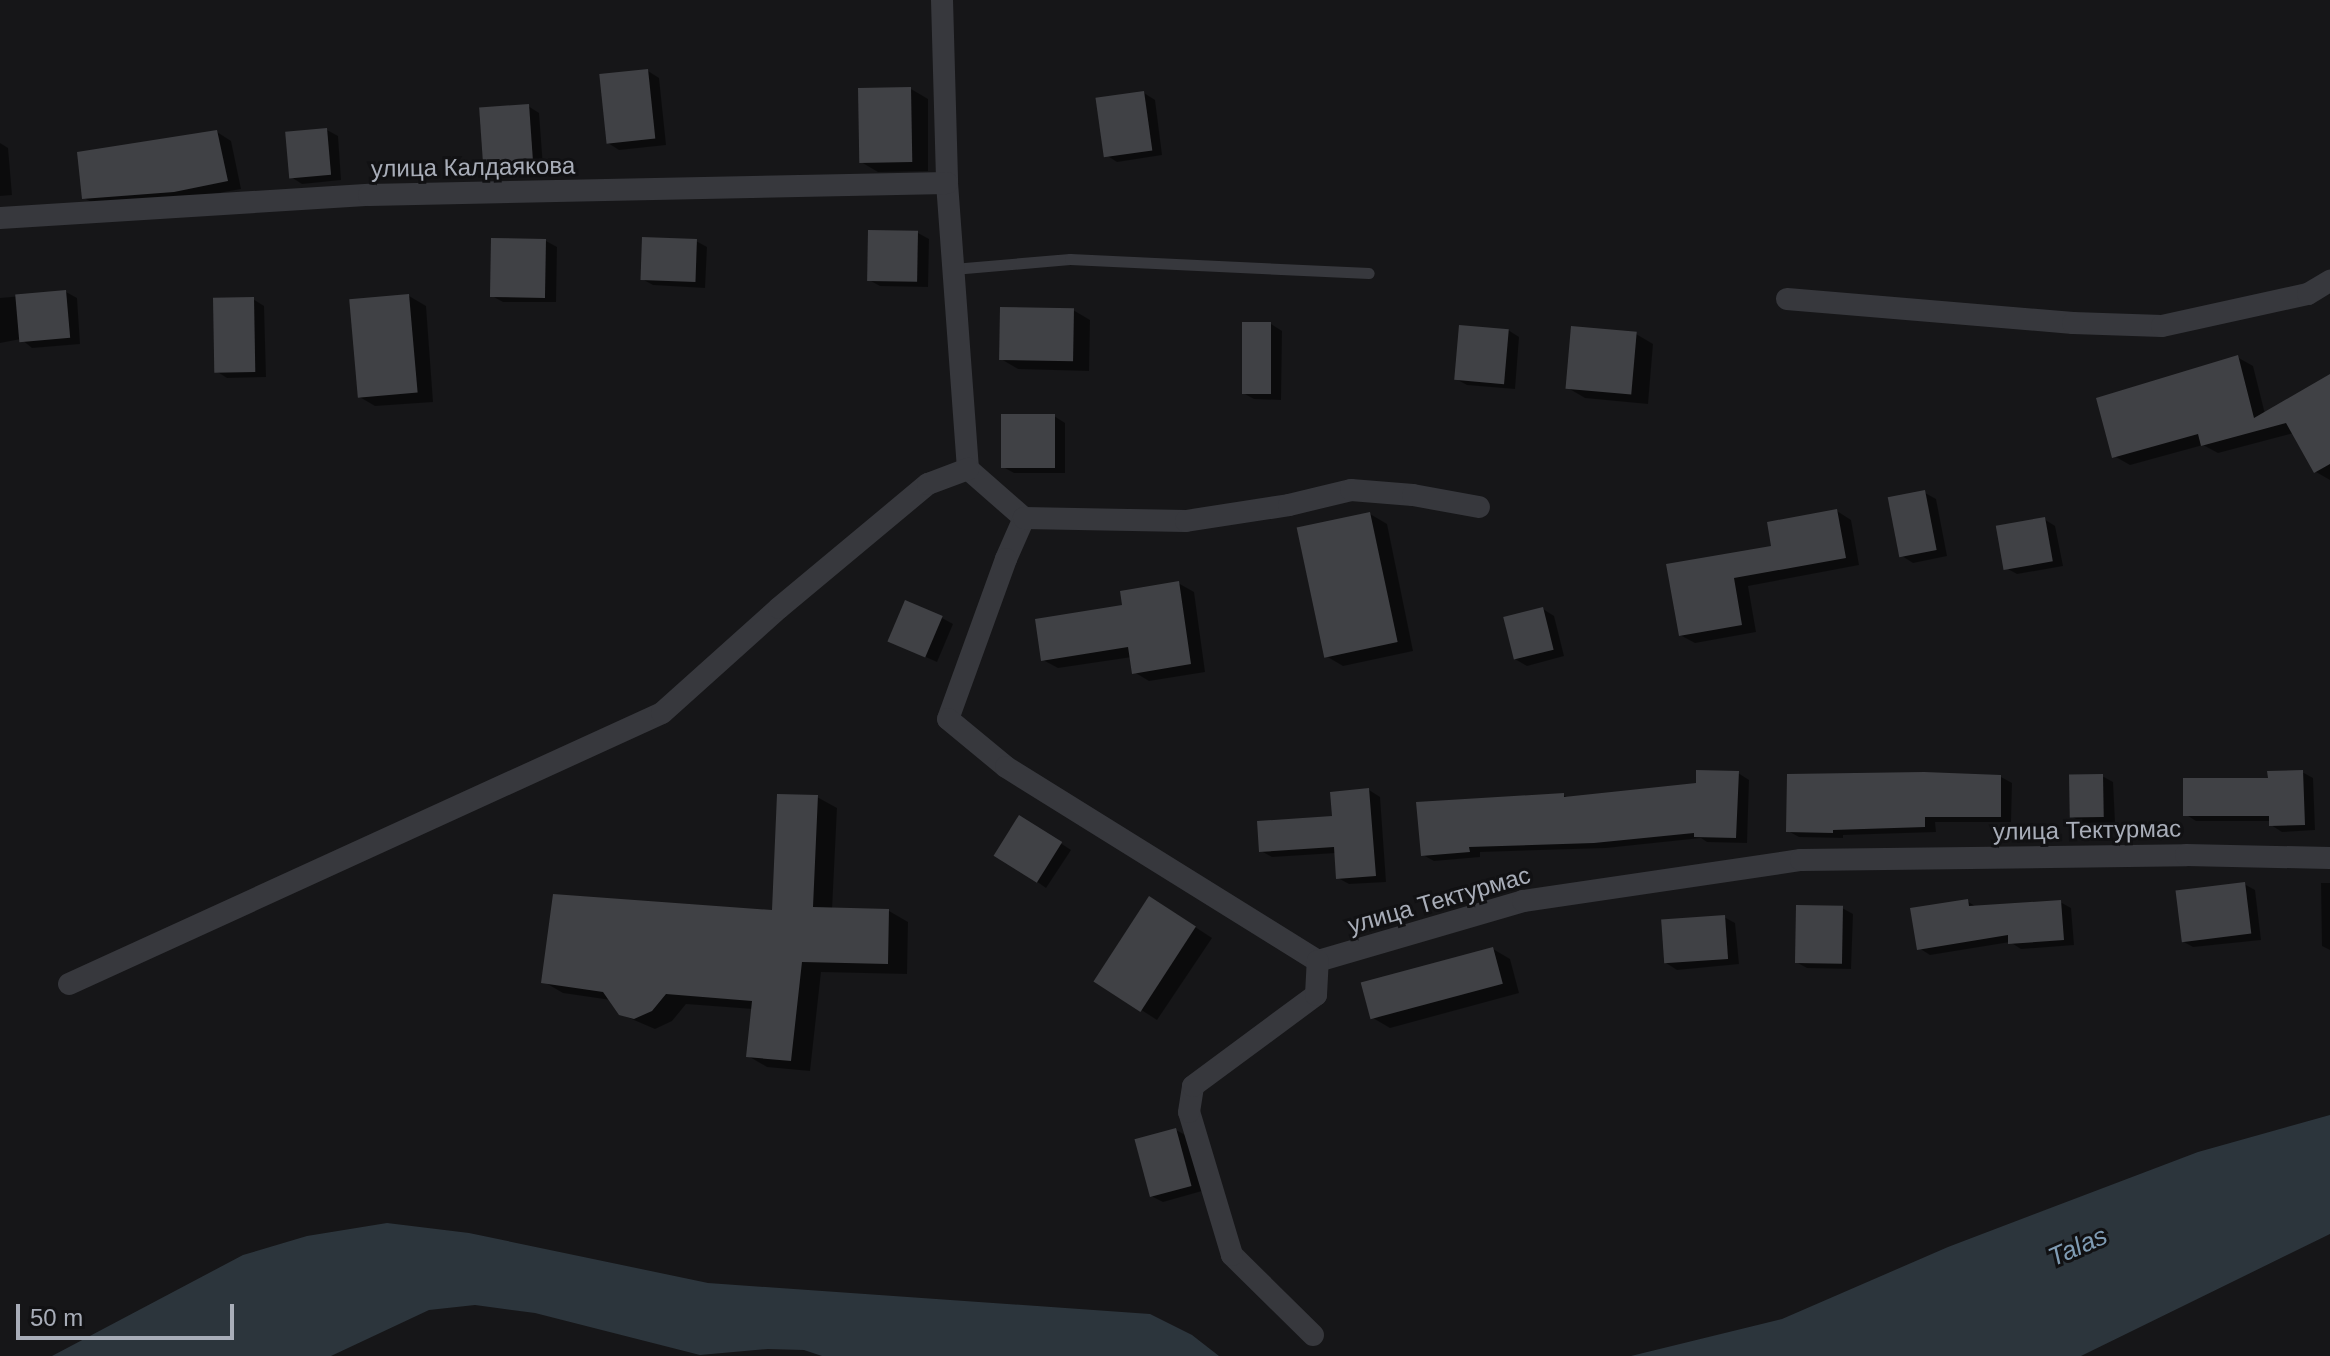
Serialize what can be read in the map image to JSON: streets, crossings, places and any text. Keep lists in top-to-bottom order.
{
  "streets": {
    "street": ["улица Калдаякова", "улица Тектурмас"]
  },
  "water": ["Talas"],
  "scale_bar": "50 m"
}
